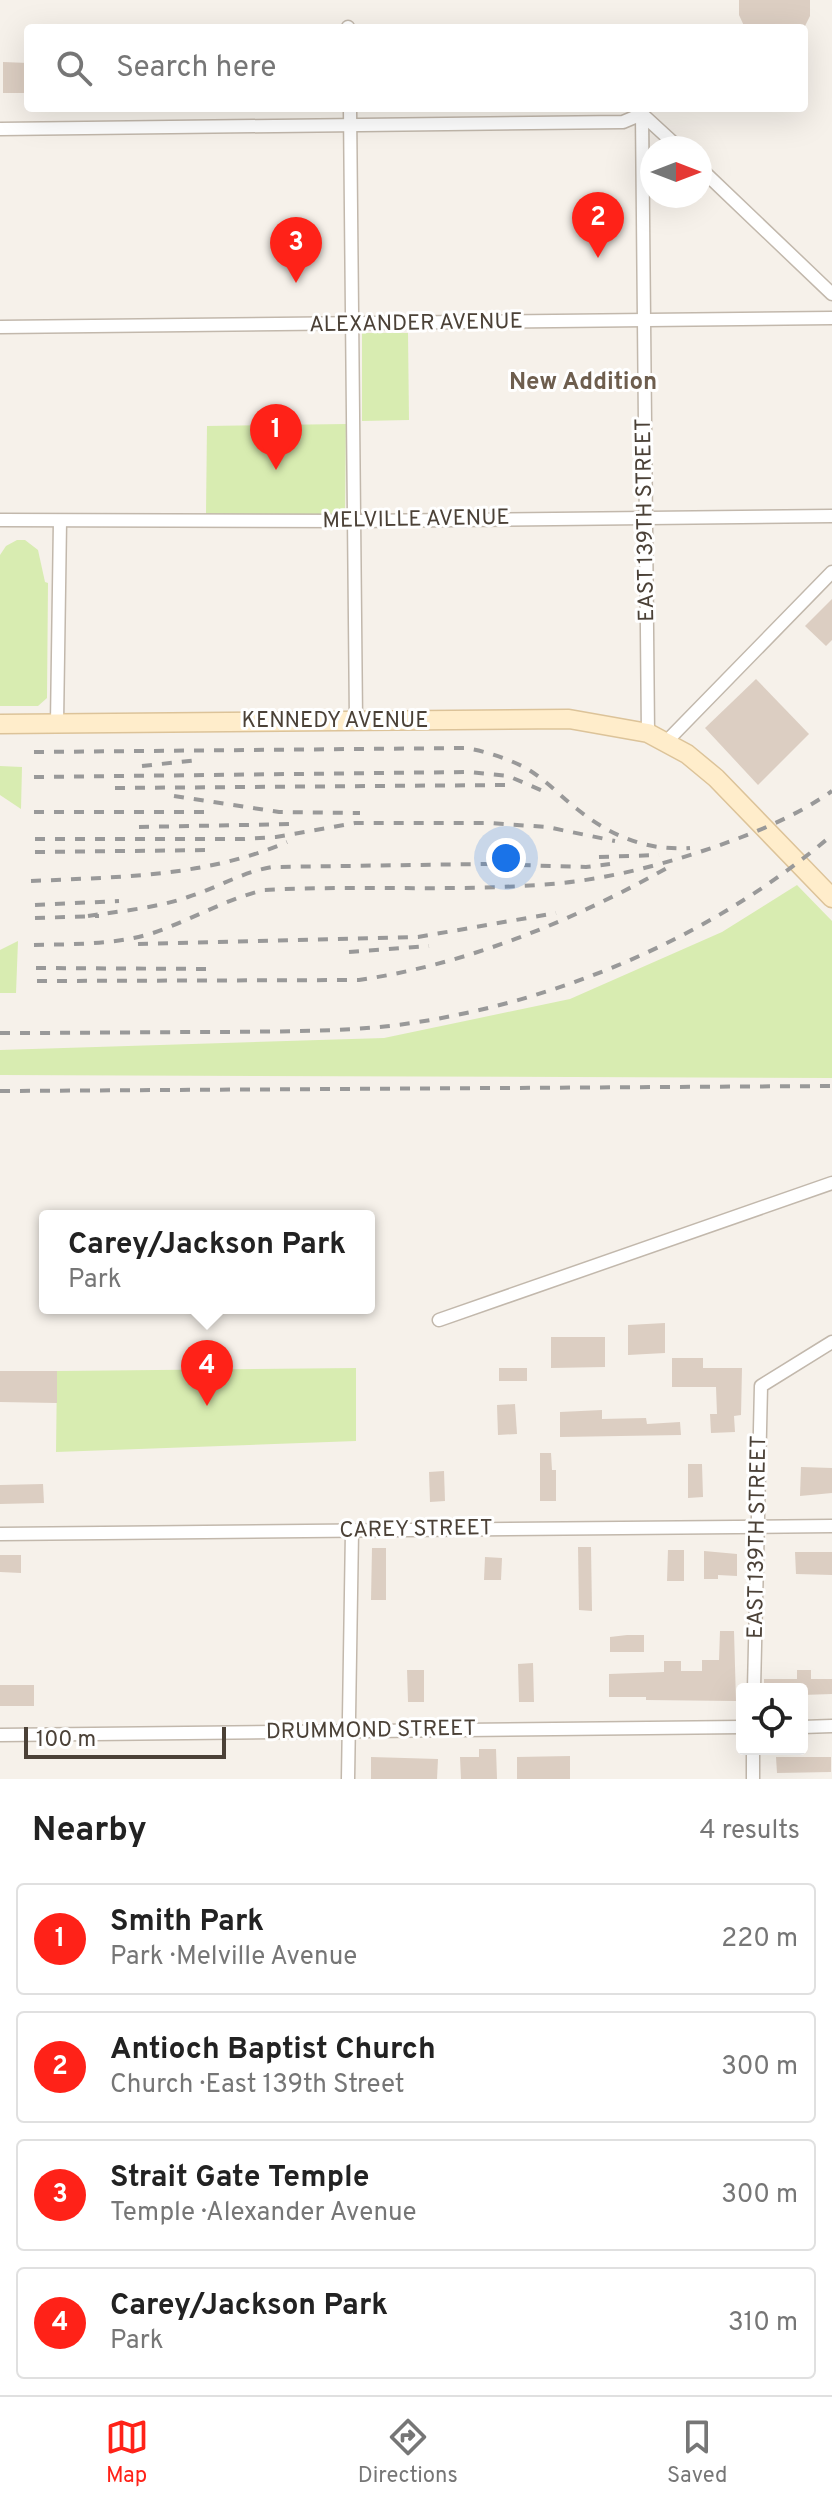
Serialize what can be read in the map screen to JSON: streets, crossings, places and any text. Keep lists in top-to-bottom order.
{
  "streets": {
    "main road": ["KENNEDY AVENUE"],
    "street": [
      "ALEXANDER AVENUE",
      "MELVILLE AVENUE",
      "EAST 139TH STREET",
      "CAREY STREET",
      "DRUMMOND STREET"
    ]
  },
  "crossings": [
    ["ALEXANDER AVENUE", "EAST 139TH STREET"],
    ["MELVILLE AVENUE", "EAST 139TH STREET"],
    ["EAST 139TH STREET", "KENNEDY AVENUE"],
    ["EAST 139TH STREET", "CAREY STREET"]
  ],
  "districts": ["New Addition"],
  "scale_bar": "100 m",
  "north": "right",
  "page": {
    "search": "Search here",
    "pins": [
      "2",
      "3",
      "1",
      "4"
    ],
    "popup": ["Carey/Jackson Park", "Park"],
    "scale": "100 m",
    "heading": ["Nearby", "4 results"],
    "list": [
      {
        "mark": "1",
        "name": "Smith Park",
        "note": "Park · Melville Avenue",
        "value": "220 m"
      },
      {
        "mark": "2",
        "name": "Antioch Baptist Church",
        "note": "Church · East 139th Street",
        "value": "300 m"
      },
      {
        "mark": "3",
        "name": "Strait Gate Temple",
        "note": "Temple · Alexander Avenue",
        "value": "300 m"
      },
      {
        "mark": "4",
        "name": "Carey/Jackson Park",
        "note": "Park",
        "value": "310 m"
      }
    ],
    "nav": ["Map", "Directions", "Saved"]
  }
}
